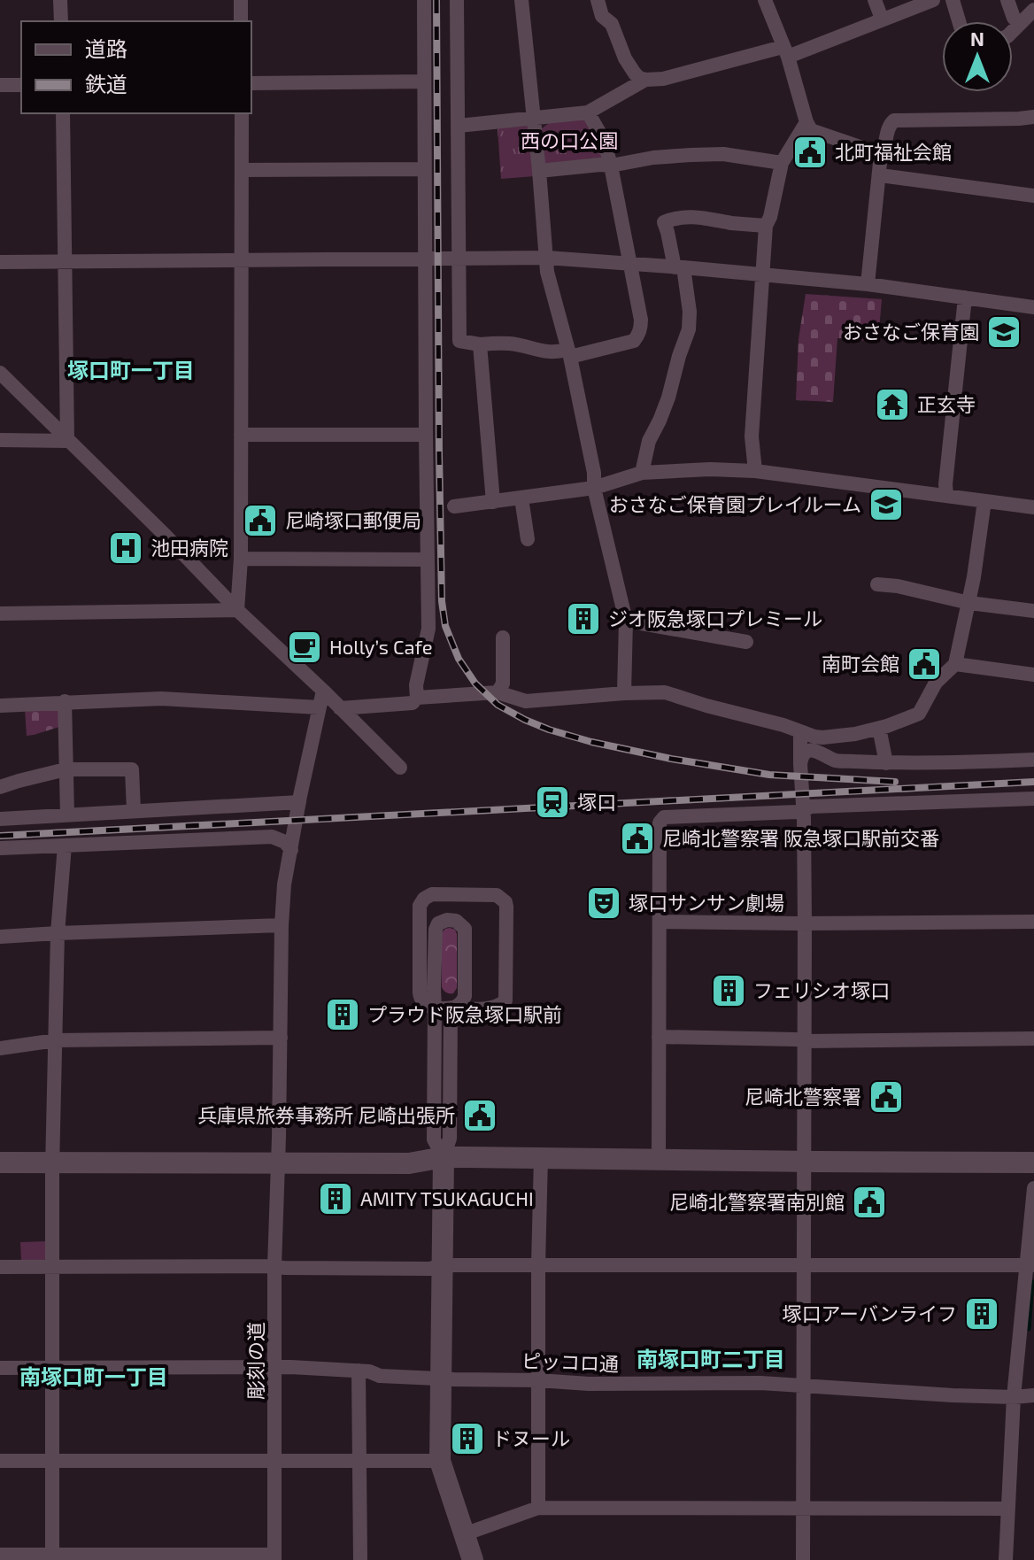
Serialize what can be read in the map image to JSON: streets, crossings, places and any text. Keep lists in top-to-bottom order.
{
  "streets": {
    "street": ["彫刻の道", "ピッコロ通"]
  },
  "crossings": [
    ["彫刻の道", "ピッコロ通"]
  ],
  "districts": ["塚口町一丁目", "南塚口町二丁目", "南塚口町一丁目"],
  "parks": ["西の口公園"],
  "places": {
    "public building": [
      "北町福祉会館",
      "尼崎塚口郵便局",
      "南町会館",
      "尼崎北警察署 阪急塚口駅前交番",
      "尼崎北警察署",
      "兵庫県旅券事務所 尼崎出張所",
      "尼崎北警察署南別館"
    ],
    "school or university": ["おさなご保育園", "おさなご保育園プレイルーム"],
    "temple": ["正玄寺"],
    "hospital": ["池田病院"],
    "building": [
      "ジオ阪急塚口プレミール",
      "フェリシオ塚口",
      "プラウド阪急塚口駅前",
      "AMITY TSUKAGUCHI",
      "塚口アーバンライフ",
      "ドヌール"
    ],
    "cafe": ["Holly’s Cafe"],
    "station": ["塚口"],
    "theatre": ["塚口サンサン劇場"]
  },
  "legend": ["道路", "鉄道"],
  "north": "top"
}
